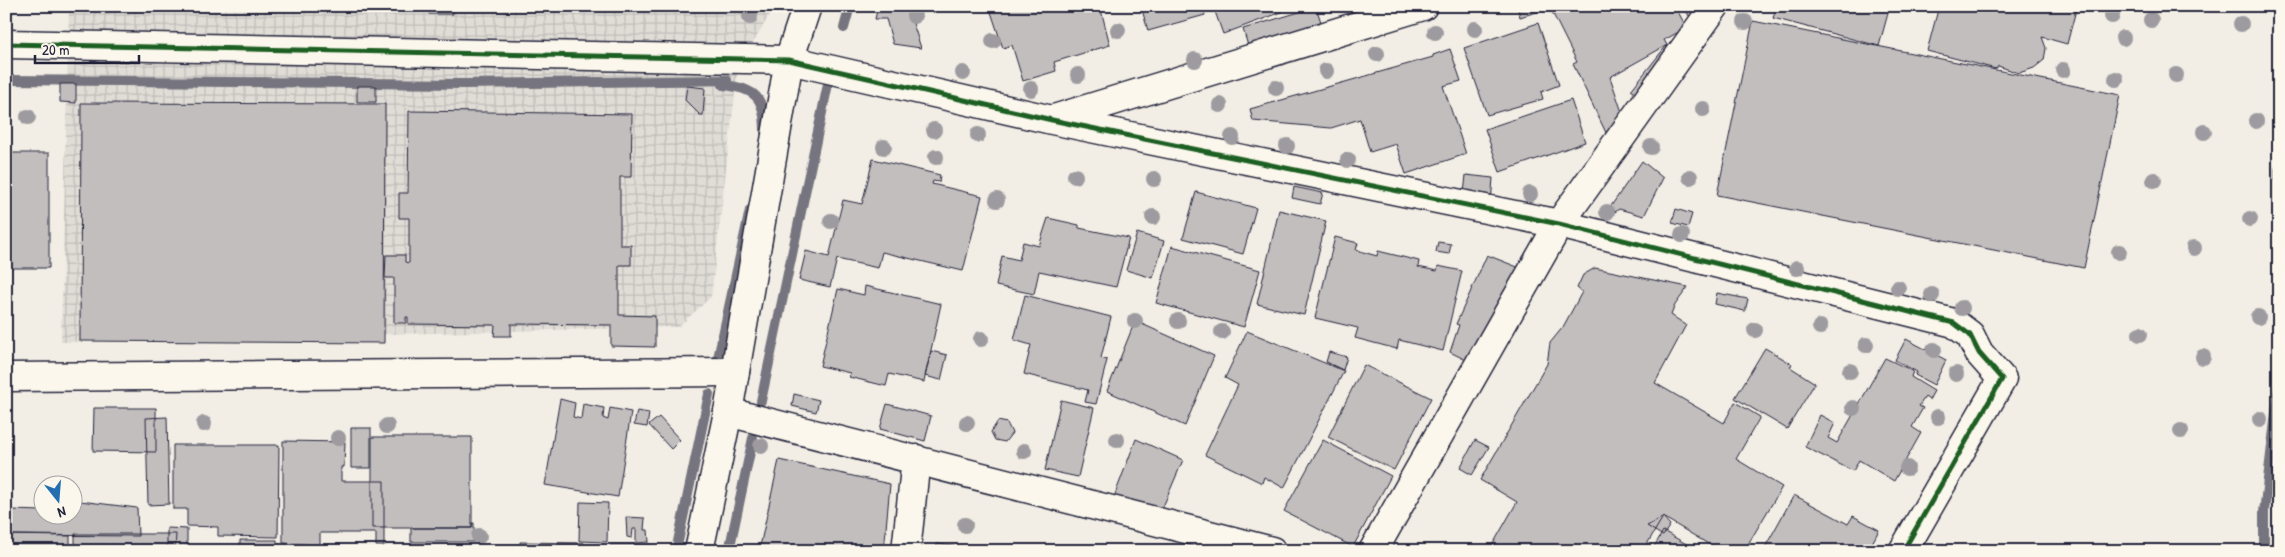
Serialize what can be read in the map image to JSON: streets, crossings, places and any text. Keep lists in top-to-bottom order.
{
  "scale_bar": "20 m",
  "north": "bottom"
}
